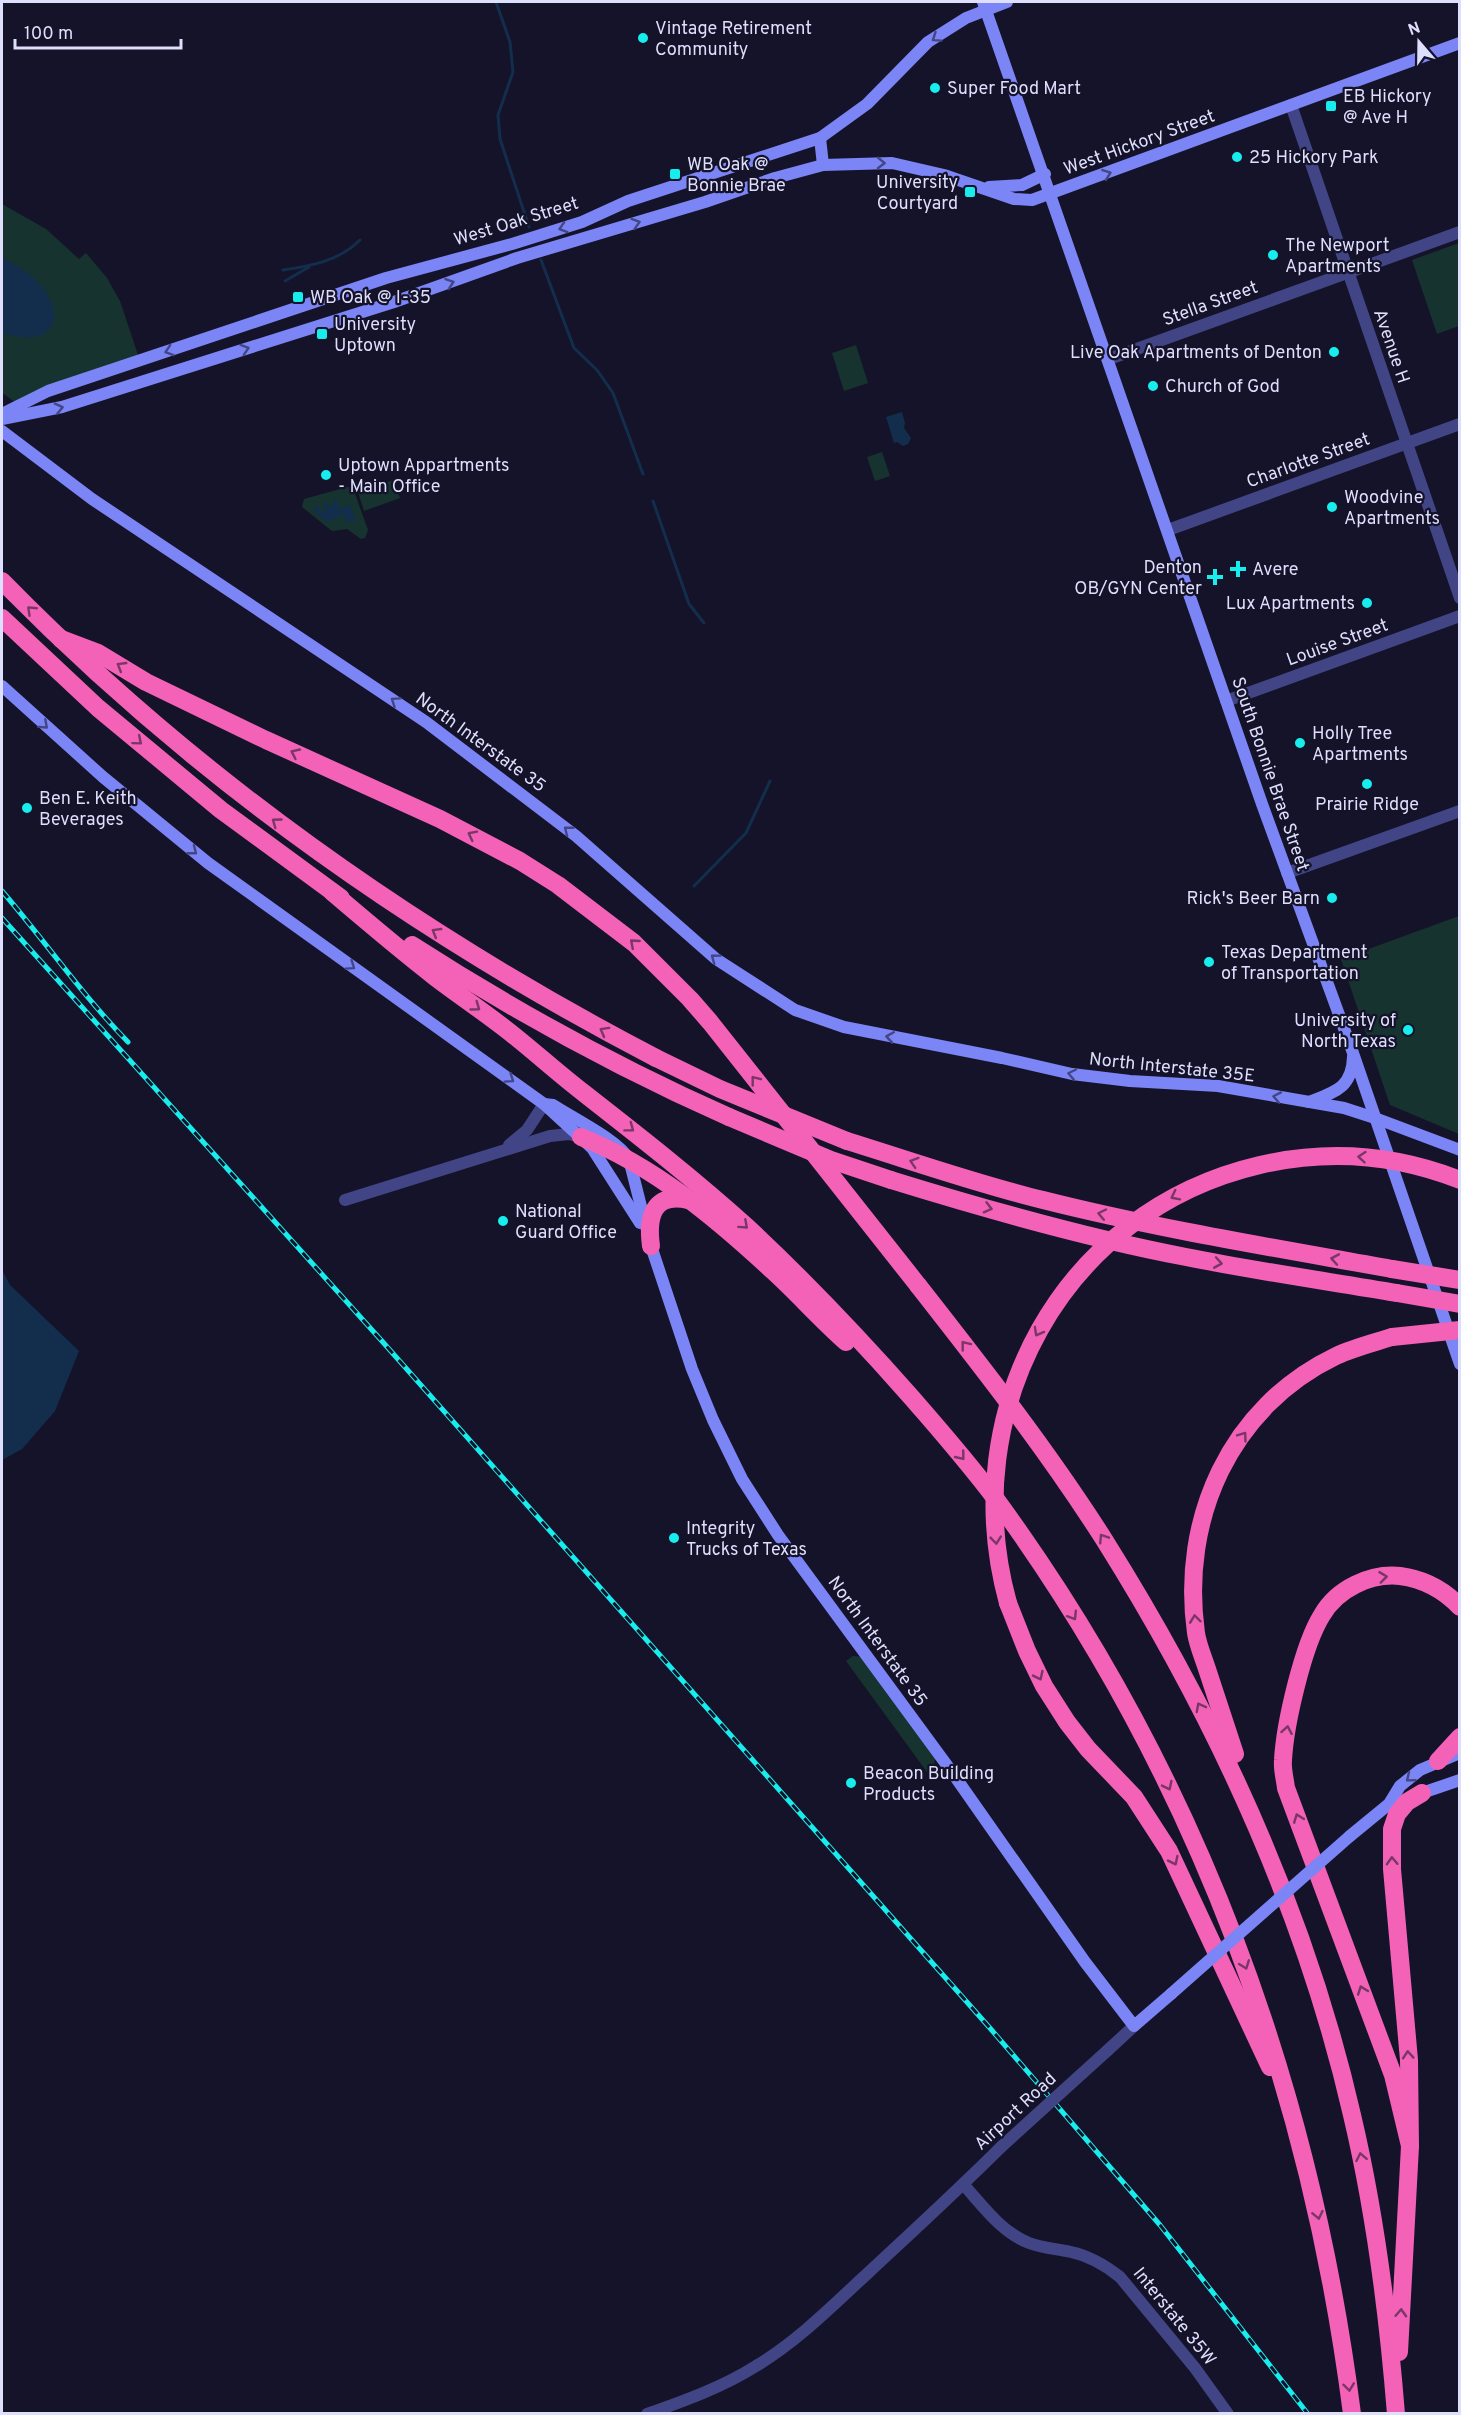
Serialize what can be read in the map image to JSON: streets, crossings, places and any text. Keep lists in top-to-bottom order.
{
  "streets": {
    "main road": [
      "West Hickory Street",
      "West Oak Street",
      "North Interstate 35",
      "South Bonnie Brae Street",
      "North Interstate 35E",
      "Airport Road"
    ],
    "street": [
      "Stella Street",
      "Avenue H",
      "Charlotte Street",
      "Louise Street",
      "Interstate 35W"
    ]
  },
  "crossings": [
    ["West Hickory Street", "West Oak Street"],
    ["West Hickory Street", "Avenue H"],
    ["West Hickory Street", "South Bonnie Brae Street"],
    ["West Oak Street", "South Bonnie Brae Street"],
    ["Stella Street", "Avenue H"],
    ["Stella Street", "South Bonnie Brae Street"],
    ["Avenue H", "Charlotte Street"],
    ["Charlotte Street", "South Bonnie Brae Street"],
    ["Louise Street", "South Bonnie Brae Street"],
    ["North Interstate 35", "North Interstate 35E"],
    ["North Interstate 35", "Airport Road"],
    ["South Bonnie Brae Street", "North Interstate 35E"],
    ["Airport Road", "Interstate 35W"]
  ],
  "one_way": ["West Hickory Street", "North Interstate 35E"],
  "places": {
    "other": [
      "Vintage Retirement Community",
      "Super Food Mart",
      "25 Hickory Park",
      "The Newport Apartments",
      "Live Oak Apartments of Denton",
      "Church of God",
      "Uptown Appartments - Main Office",
      "Woodvine Apartments",
      "Lux Apartments",
      "Holly Tree Apartments",
      "Prairie Ridge",
      "Ben E. Keith Beverages",
      "Rick's Beer Barn",
      "Texas Department of Transportation",
      "University of North Texas",
      "National Guard Office",
      "Integrity Trucks of Texas",
      "Beacon Building Products"
    ],
    "transit": [
      "EB Hickory @ Ave H",
      "WB Oak @ Bonnie Brae",
      "University Courtyard",
      "WB Oak @ I-35",
      "University Uptown"
    ],
    "health": ["Avere", "Denton OB/GYN Center"]
  },
  "scale_bar": "100 m",
  "north": "top"
}
